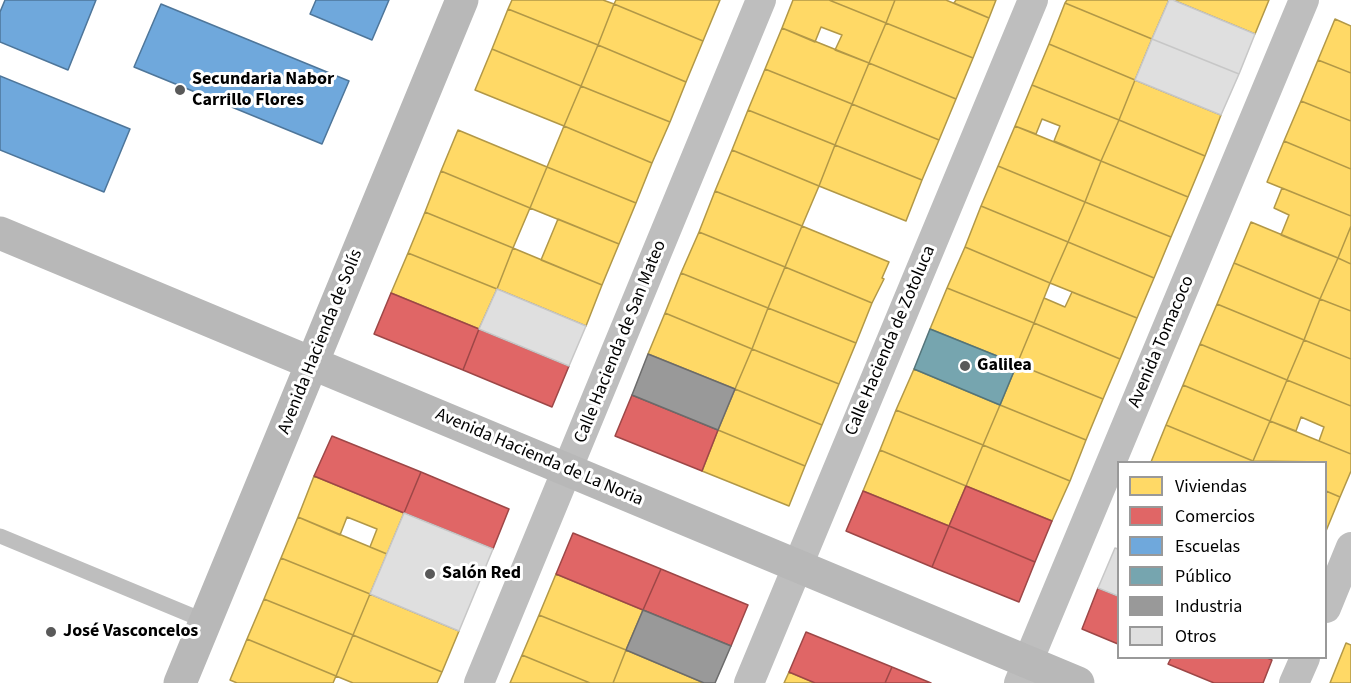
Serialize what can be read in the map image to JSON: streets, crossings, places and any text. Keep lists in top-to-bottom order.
{
  "streets": {
    "street": [
      "Calle Hacienda de Zotoluca",
      "Avenida Hacienda de Solís",
      "Calle Hacienda de San Mateo",
      "Avenida Tomacoco",
      "Avenida Hacienda de La Noria"
    ]
  },
  "crossings": [
    ["Calle Hacienda de Zotoluca", "Avenida Hacienda de La Noria"],
    ["Avenida Hacienda de Solís", "Avenida Hacienda de La Noria"],
    ["Calle Hacienda de San Mateo", "Avenida Hacienda de La Noria"],
    ["Avenida Tomacoco", "Avenida Hacienda de La Noria"]
  ],
  "places": [
    "Secundaria Nabor Carrillo Flores",
    "Galilea",
    "Salón Red",
    "José Vasconcelos"
  ],
  "legend": [
    "Viviendas",
    "Comercios",
    "Escuelas",
    "Público",
    "Industria",
    "Otros"
  ]
}
